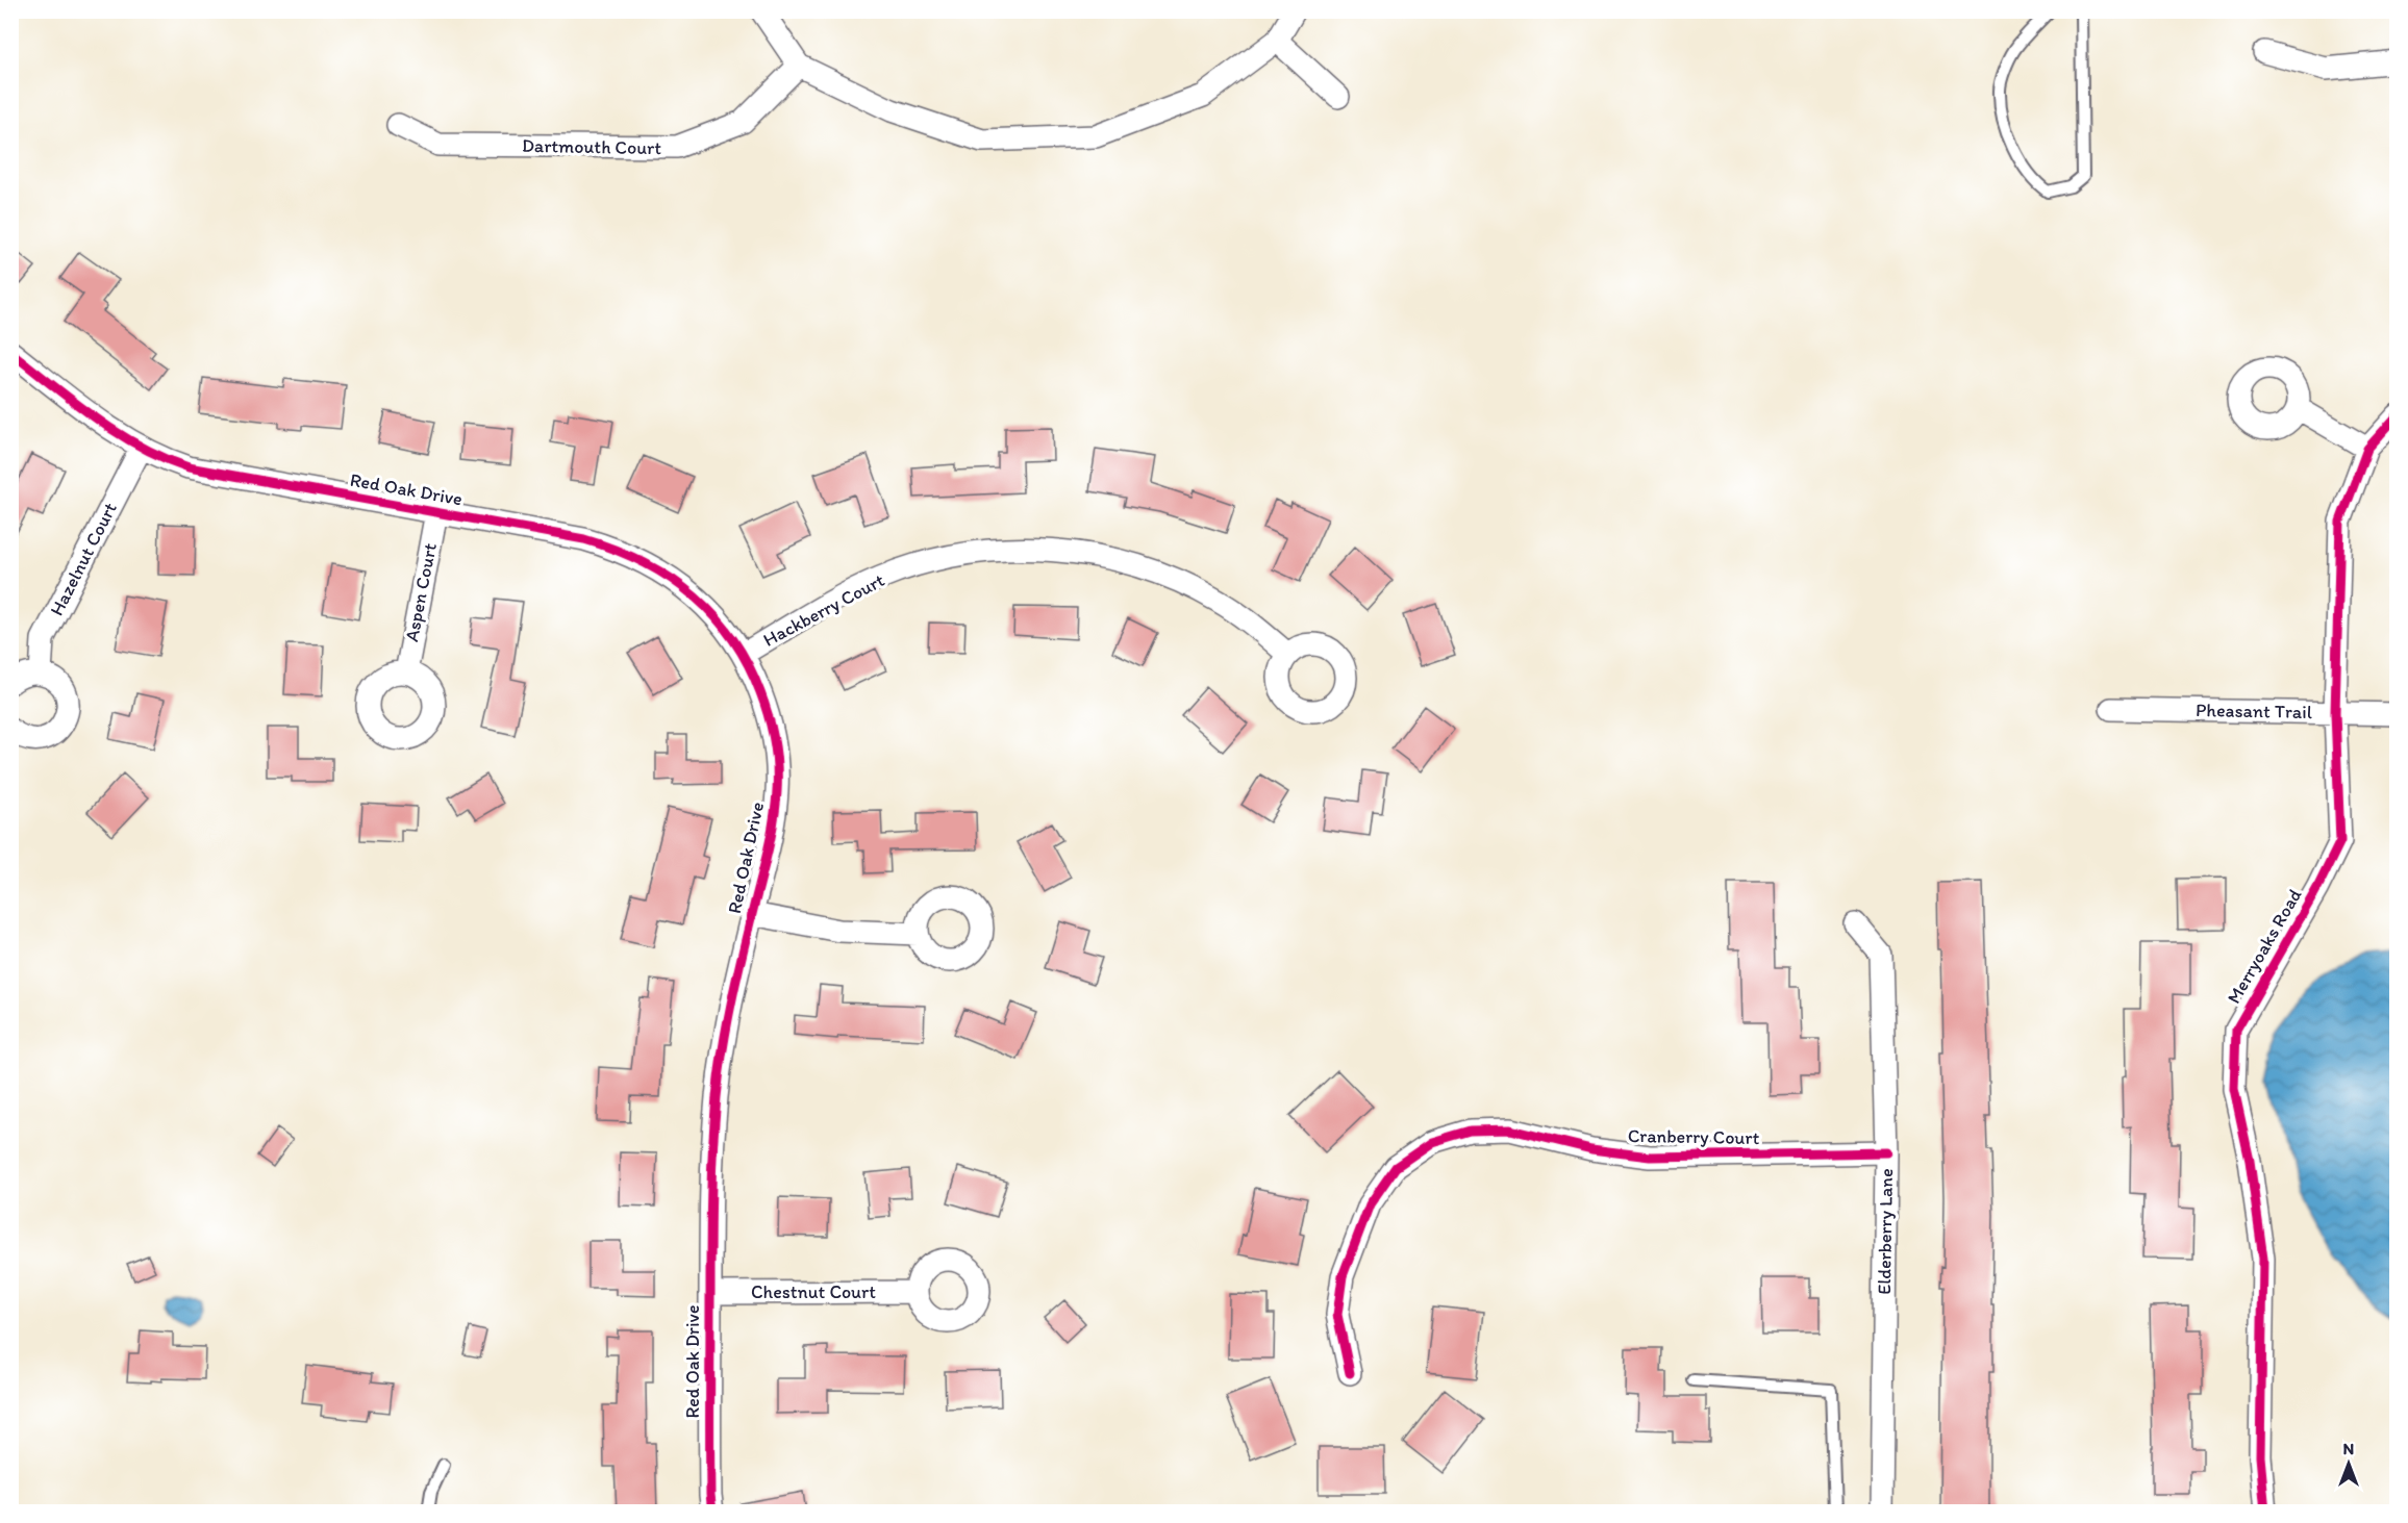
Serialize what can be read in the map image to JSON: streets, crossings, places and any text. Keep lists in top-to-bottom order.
{
  "streets": {
    "street": [
      "Dartmouth Court",
      "Red Oak Drive",
      "Hazelnut Court",
      "Aspen Court",
      "Hackberry Court",
      "Pheasant Trail",
      "Merryoaks Road",
      "Cranberry Court",
      "Elderberry Lane",
      "Chestnut Court"
    ]
  },
  "crossings": [
    ["Red Oak Drive", "Hazelnut Court"],
    ["Red Oak Drive", "Aspen Court"],
    ["Red Oak Drive", "Hackberry Court"],
    ["Red Oak Drive", "Chestnut Court"],
    ["Pheasant Trail", "Merryoaks Road"],
    ["Cranberry Court", "Elderberry Lane"]
  ],
  "north": "top"
}
